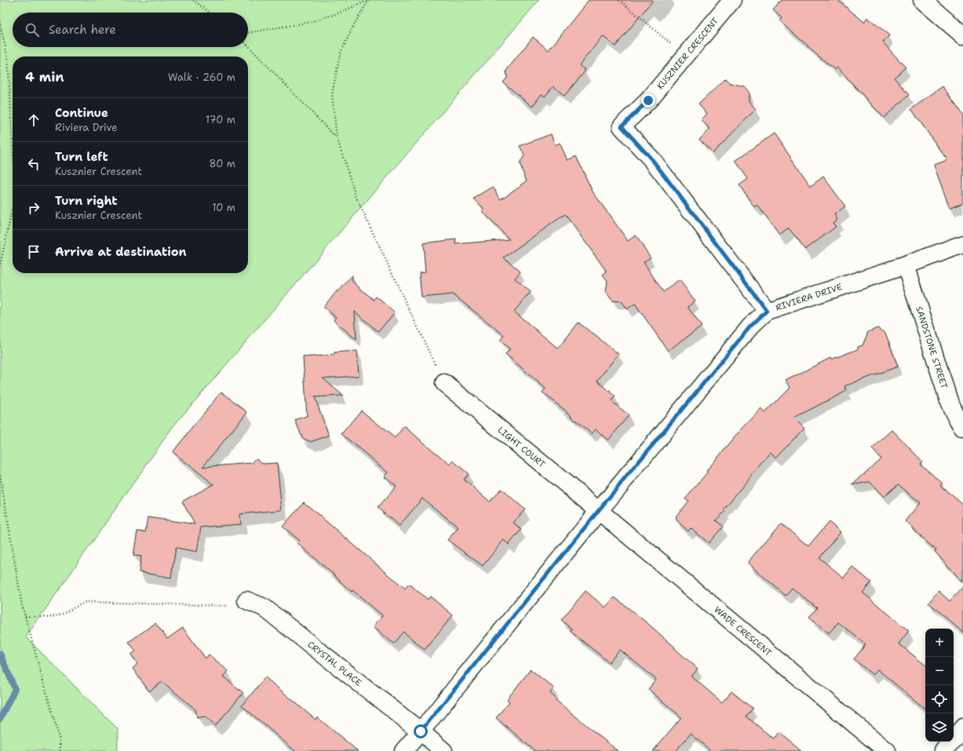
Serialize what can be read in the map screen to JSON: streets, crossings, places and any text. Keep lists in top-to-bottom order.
{
  "streets": {
    "street": [
      "KUSZNIER CRESCENT",
      "RIVIERA DRIVE",
      "SANDSTONE STREET",
      "LIGHT COURT",
      "WADE CRESCENT",
      "CRYSTAL PLACE"
    ]
  },
  "crossings": [
    ["KUSZNIER CRESCENT", "RIVIERA DRIVE"],
    ["RIVIERA DRIVE", "SANDSTONE STREET"],
    ["RIVIERA DRIVE", "LIGHT COURT"],
    ["RIVIERA DRIVE", "WADE CRESCENT"],
    ["RIVIERA DRIVE", "CRYSTAL PLACE"],
    ["LIGHT COURT", "WADE CRESCENT"]
  ],
  "page": {
    "search": "Search here",
    "heading": ["4 min", "Walk · 260 m"],
    "list": [
      ["Continue", "Riviera Drive", "170 m"],
      ["Turn left", "Kusznier Crescent", "80 m"],
      ["Turn right", "Kusznier Crescent", "10 m"],
      "Arrive at destination"
    ],
    "map_buttons": ["+", "−"]
  }
}
